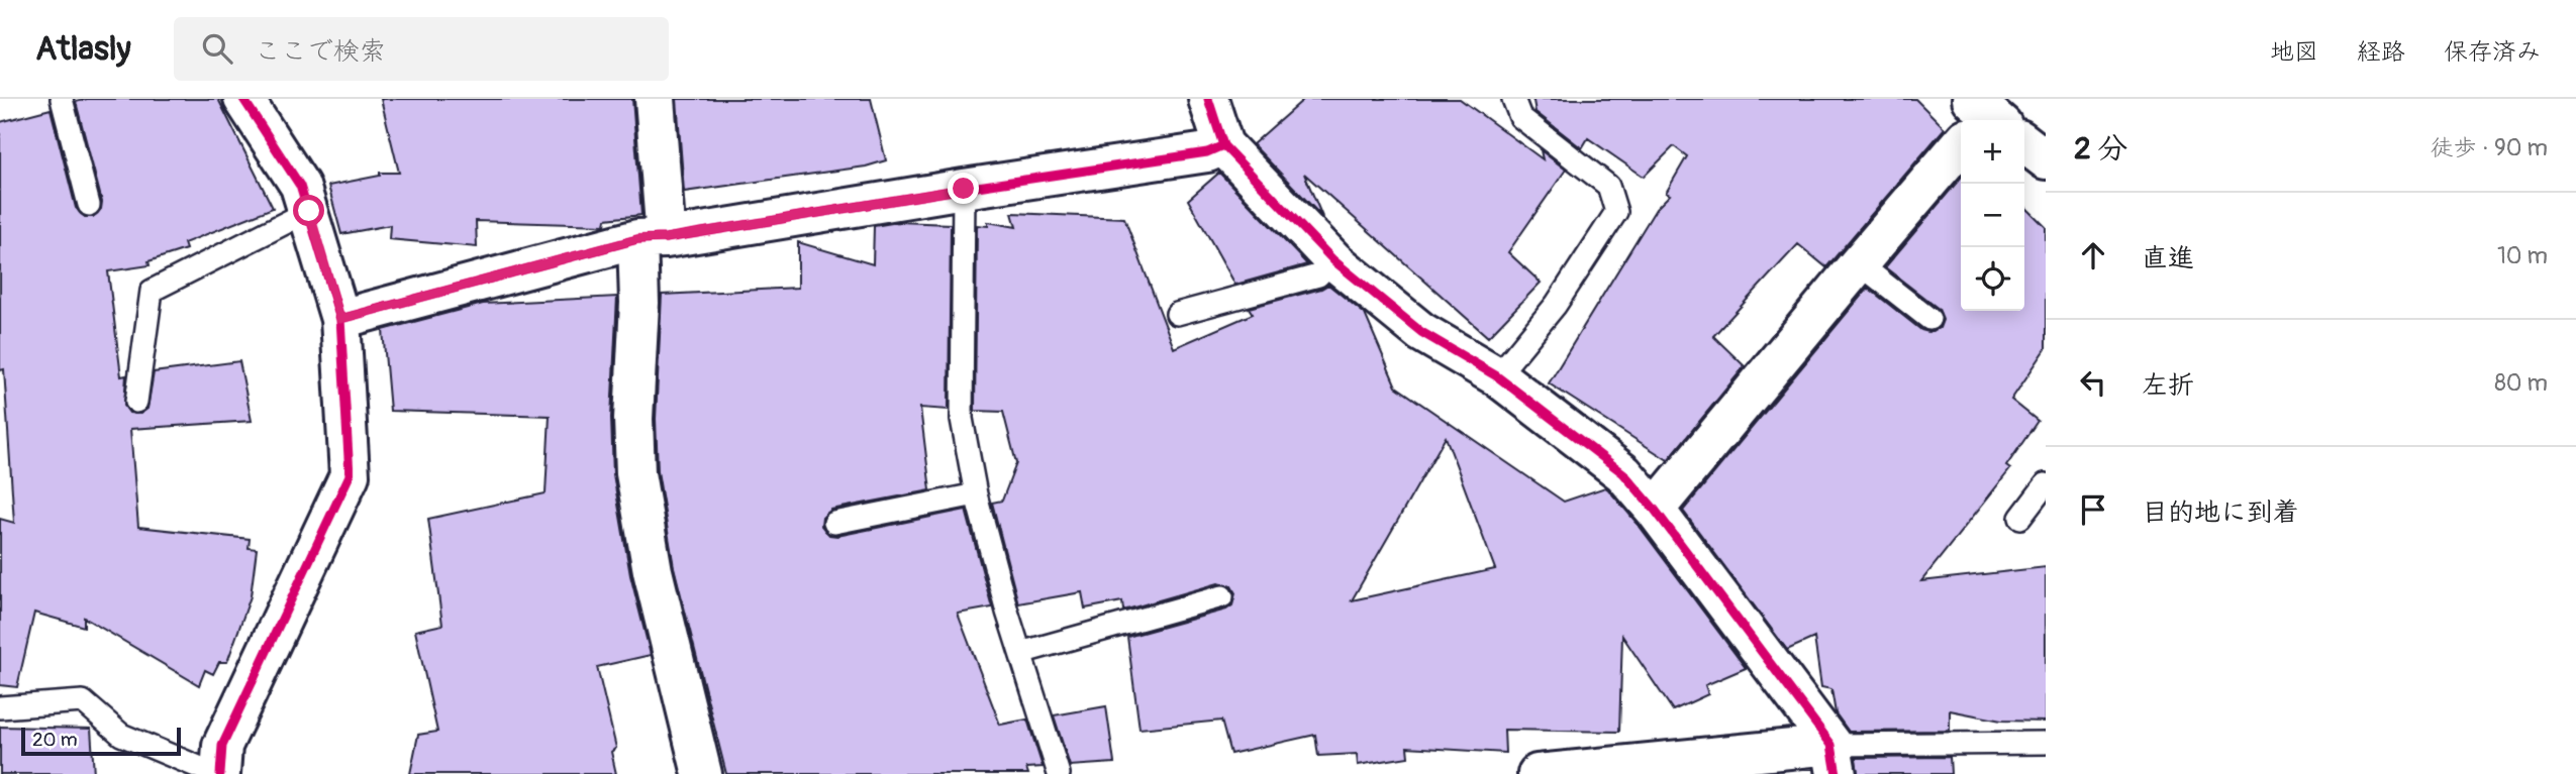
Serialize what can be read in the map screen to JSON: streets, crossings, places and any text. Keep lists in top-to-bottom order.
{
  "scale_bar": "20 m",
  "page": {
    "header": "Atlasly",
    "search": "ここで検索",
    "nav": ["地図", "経路", "保存済み"],
    "heading": ["2 分", "徒歩 · 90 m"],
    "map_buttons": ["+", "−"],
    "list": [
      ["直進", "10 m"],
      ["左折", "80 m"],
      "目的地に到着"
    ],
    "scale": "20 m"
  }
}
